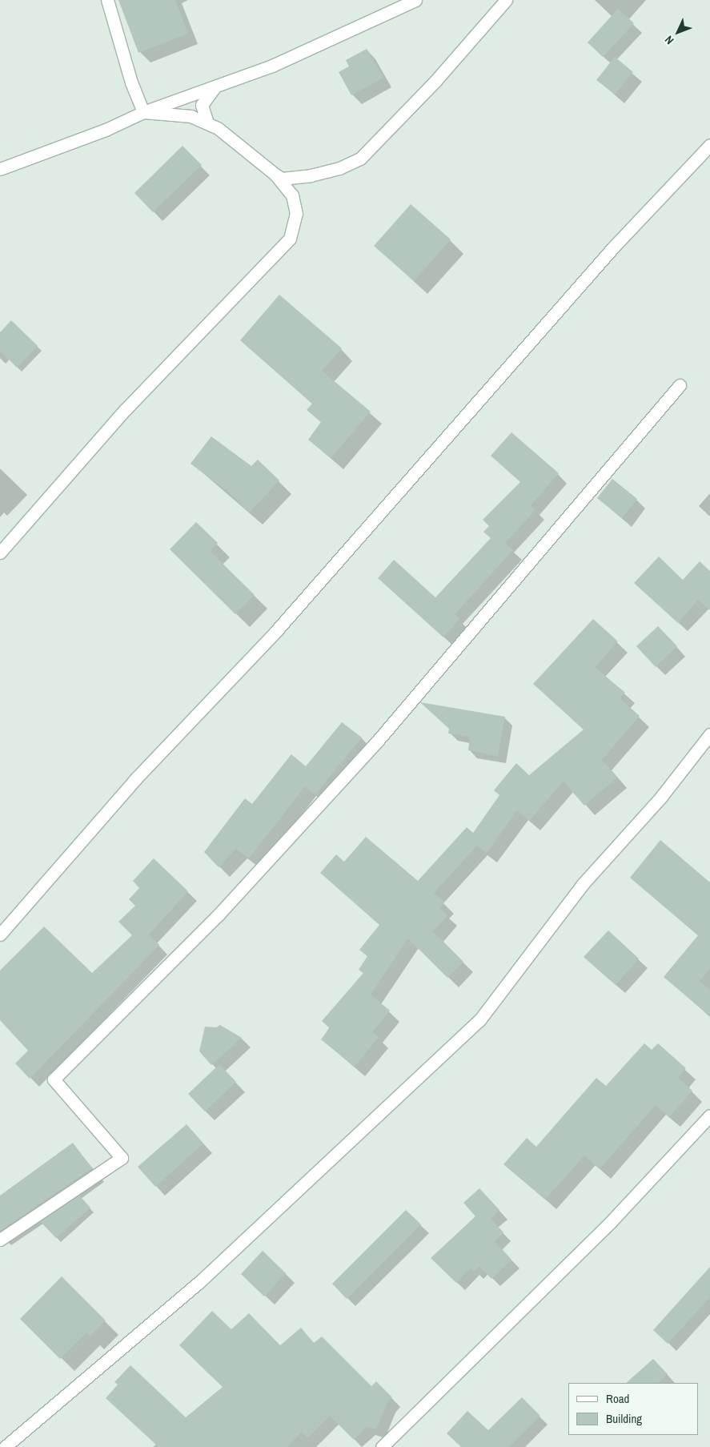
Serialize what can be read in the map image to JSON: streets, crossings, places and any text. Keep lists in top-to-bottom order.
{
  "legend": ["Road", "Building"],
  "north": "bottom left"
}
